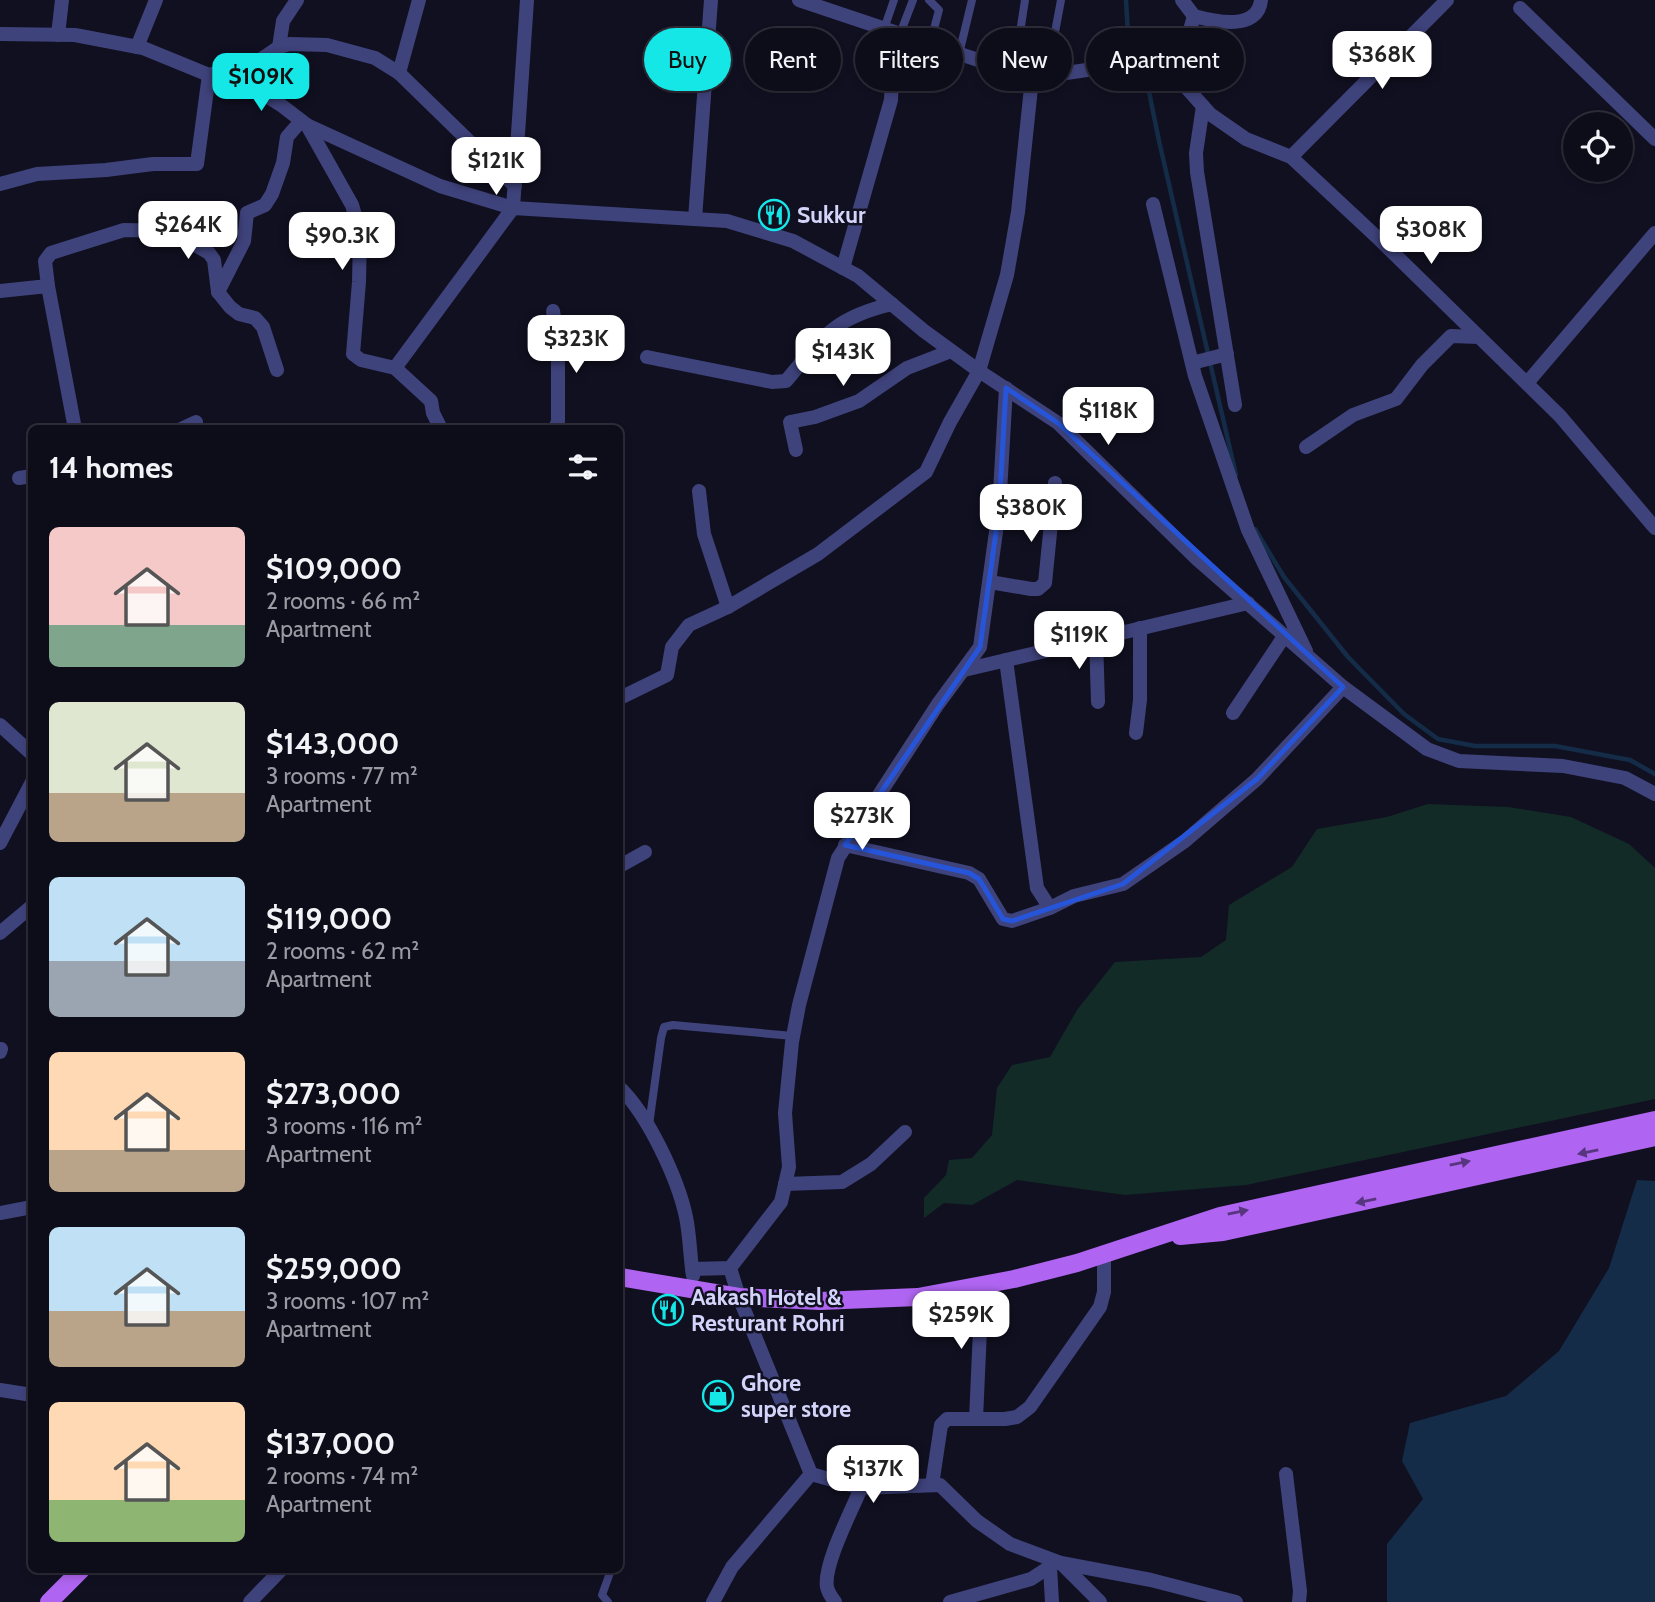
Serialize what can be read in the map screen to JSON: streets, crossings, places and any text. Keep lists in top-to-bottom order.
{
  "places": {
    "restaurant": ["Sukkur", "Aakash Hotel & Resturant Rohri"],
    "shop": ["Ghore super store"]
  },
  "page": {
    "chip": [
      "Buy",
      "Rent",
      "Filters",
      "New",
      "Apartment"
    ],
    "price": [
      "$368K",
      "$109K",
      "$121K",
      "$264K",
      "$308K",
      "$90.3K",
      "$323K",
      "$143K",
      "$118K",
      "$380K",
      "$119K",
      "$273K",
      "$259K",
      "$137K"
    ],
    "heading": "14 homes",
    "list": [
      {
        "name": "$109,000",
        "note": "2 rooms · 66 m² · Apartment"
      },
      {
        "name": "$143,000",
        "note": "3 rooms · 77 m² · Apartment"
      },
      {
        "name": "$119,000",
        "note": "2 rooms · 62 m² · Apartment"
      },
      {
        "name": "$273,000",
        "note": "3 rooms · 116 m² · Apartment"
      },
      {
        "name": "$259,000",
        "note": "3 rooms · 107 m² · Apartment"
      },
      {
        "name": "$137,000",
        "note": "2 rooms · 74 m² · Apartment"
      }
    ]
  }
}
